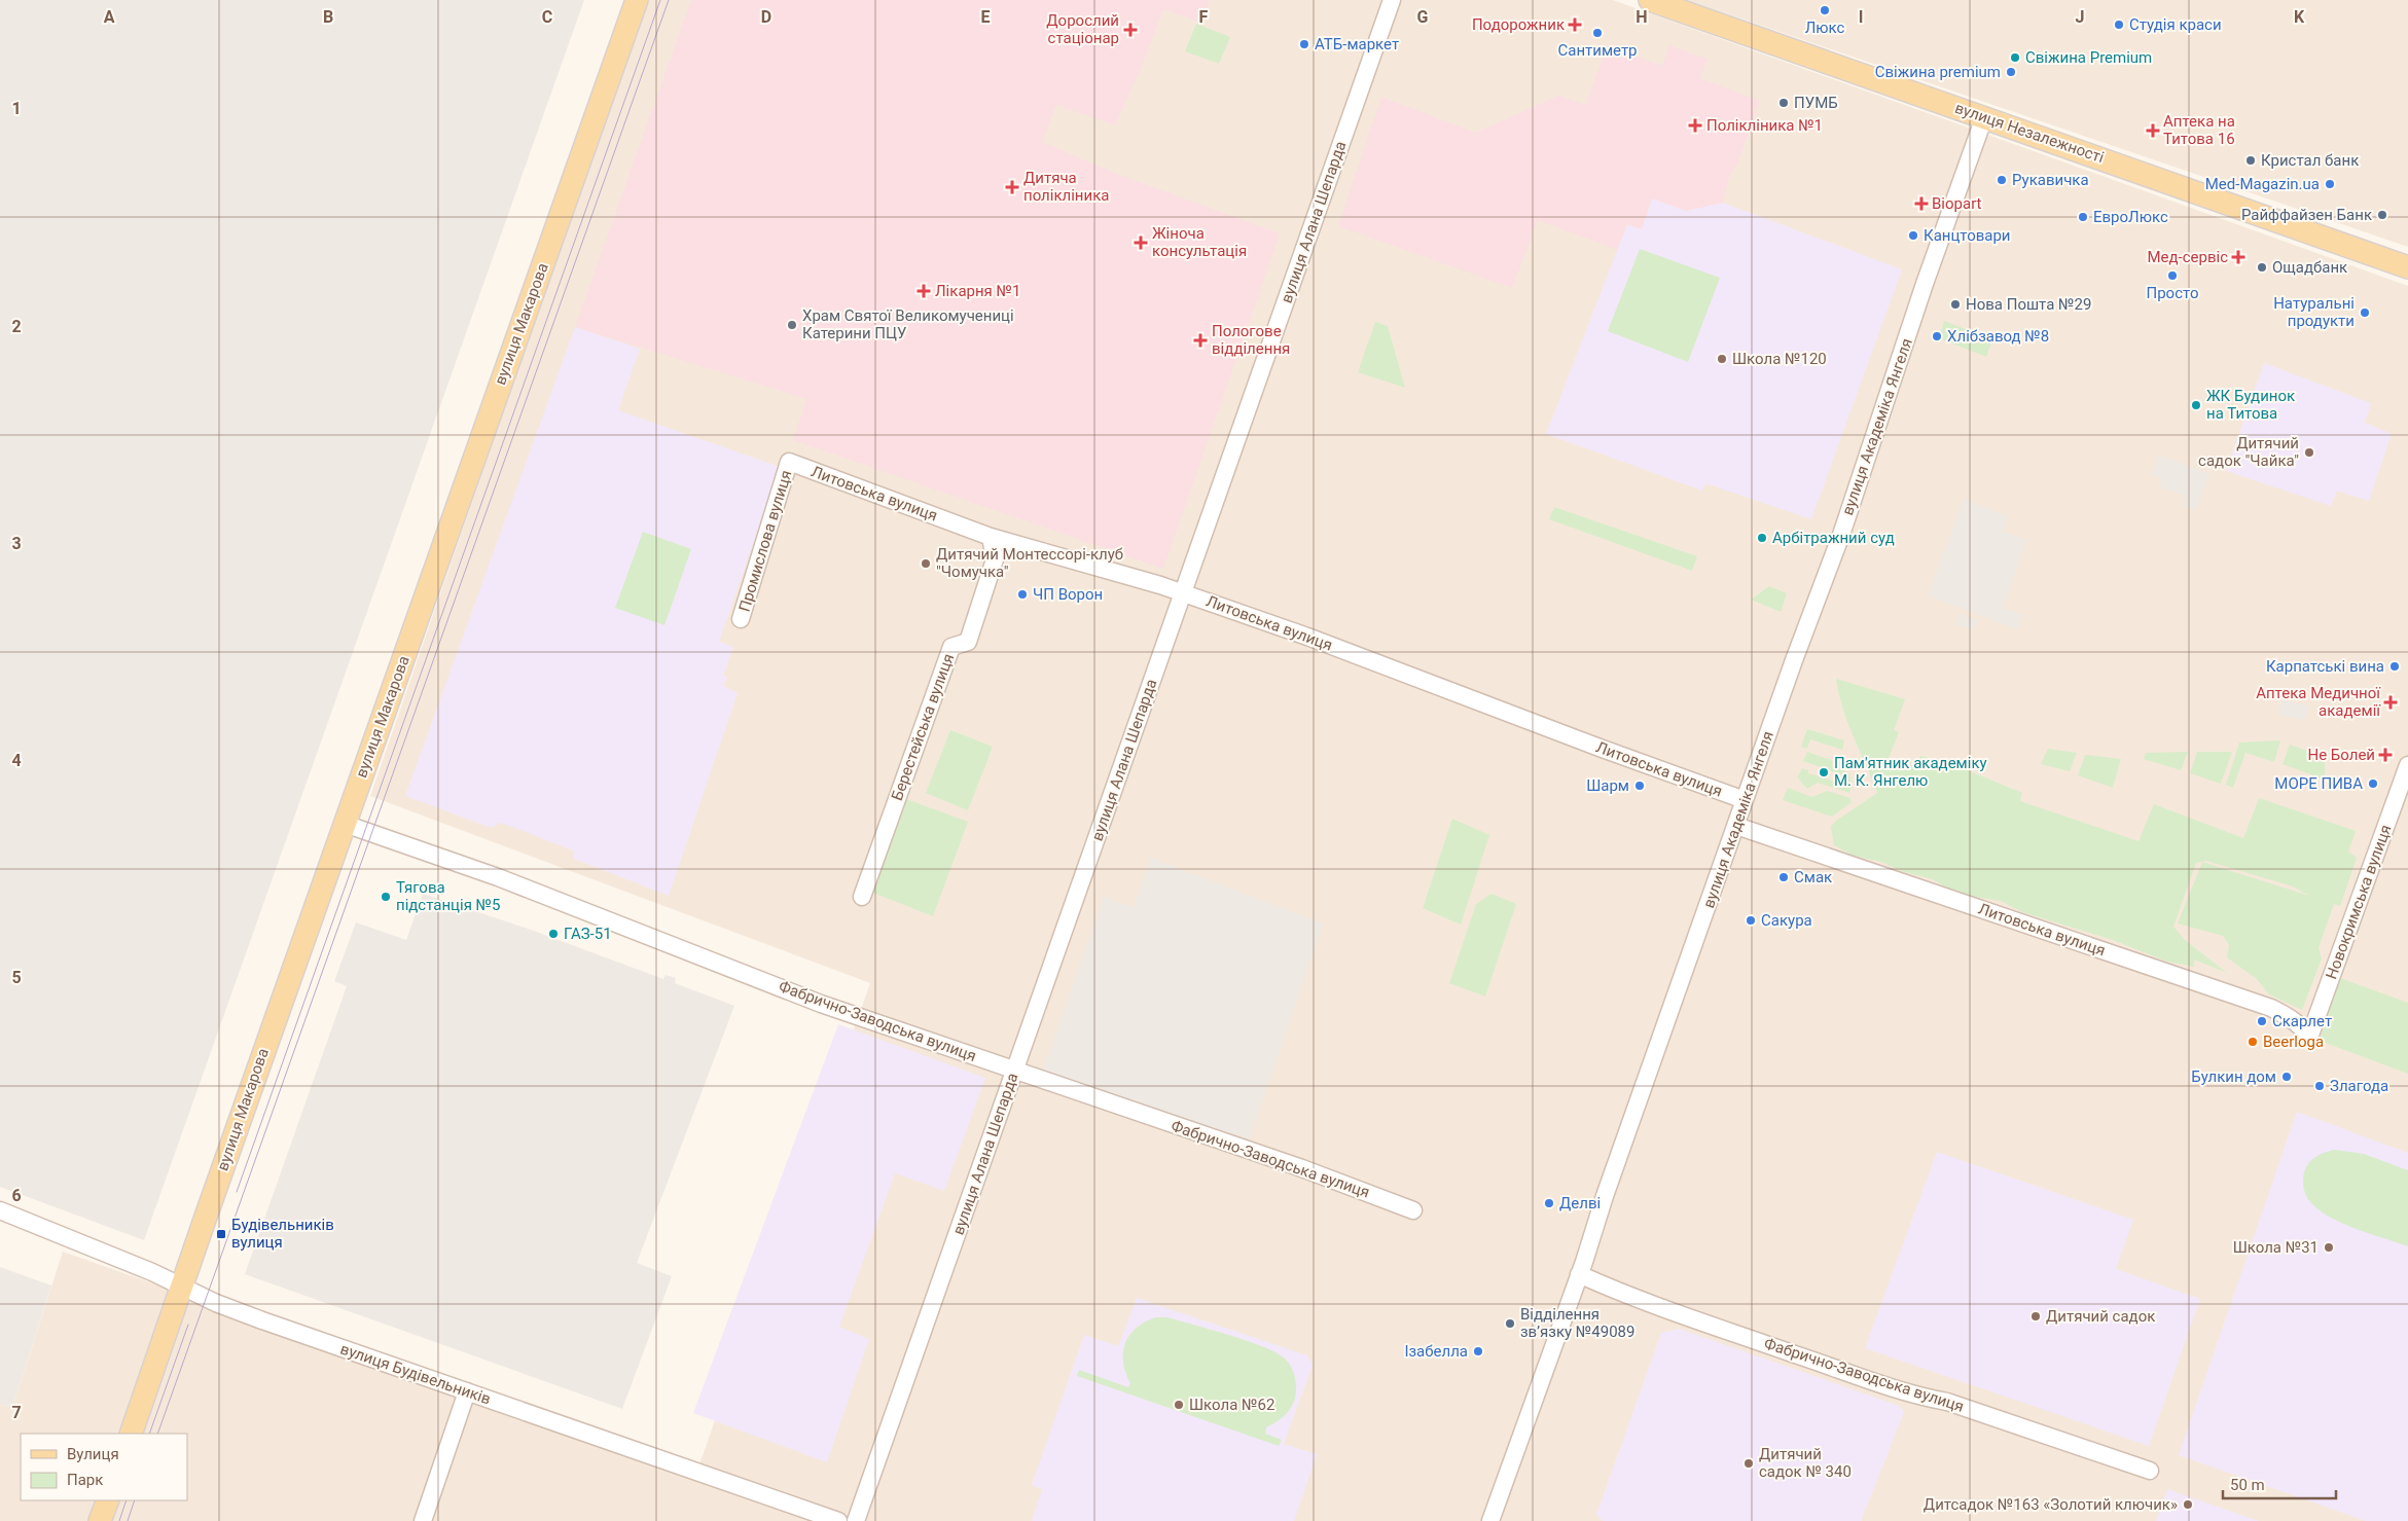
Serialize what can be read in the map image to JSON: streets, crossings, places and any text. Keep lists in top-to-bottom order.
{
  "streets": {
    "main road": ["вулиця Незалежності", "вулиця Макарова"],
    "street": [
      "вулиця Алана Шепарда",
      "вулиця Академіка Янгеля",
      "Литовська вулиця",
      "Промислова вулиця",
      "Берестейська вулиця",
      "Новокримська вулиця",
      "Фабрично-Заводська вулиця",
      "вулиця Будівельників"
    ]
  },
  "crossings": [
    ["вулиця Незалежності", "вулиця Академіка Янгеля"],
    ["вулиця Алана Шепарда", "Литовська вулиця"],
    ["вулиця Алана Шепарда", "Фабрично-Заводська вулиця"],
    ["вулиця Макарова", "Фабрично-Заводська вулиця"],
    ["вулиця Макарова", "вулиця Будівельників"],
    ["вулиця Академіка Янгеля", "Литовська вулиця"],
    ["вулиця Академіка Янгеля", "Фабрично-Заводська вулиця"],
    ["Литовська вулиця", "Промислова вулиця"],
    ["Литовська вулиця", "Берестейська вулиця"],
    ["Литовська вулиця", "Новокримська вулиця"]
  ],
  "places": {
    "other": [
      "Люкс",
      "Студія краси",
      "Сантиметр",
      "АТБ-маркет",
      "Свіжина Premium",
      "Свіжина premium",
      "ПУМБ",
      "Кристал банк",
      "Рукавичка",
      "Med-Magazin.ua",
      "Райффайзен Банк",
      "ЕвроЛюкс",
      "Канцтовари",
      "Ощадбанк",
      "Просто",
      "Нова Пошта №29",
      "Натуральні продукти",
      "Храм Святої Великомучениці Катерини ПЦУ",
      "Хлібзавод №8",
      "Школа №120",
      "ЖК Будинок на Титова",
      "Дитячий садок \"Чайка\"",
      "Арбітражний суд",
      "Дитячий Монтессорі-клуб \"Чомучка\"",
      "ЧП Ворон",
      "Карпатські вина",
      "Пам'ятник академіку М. К. Янгелю",
      "МОРЕ ПИВА",
      "Шарм",
      "Смак",
      "Тягова пiдстанцiя №5",
      "Сакура",
      "ГАЗ-51",
      "Скарлет",
      "Beerloga",
      "Булкин дом",
      "Злагода",
      "Делві",
      "Школа №31",
      "Дитячий садок",
      "Відділення зв’язку №49089",
      "Ізабелла",
      "Школа №62",
      "Дитячий садок № 340",
      "Дитсадок №163 «Золотий ключик»"
    ],
    "health": [
      "Подорожник",
      "Дорослий стаціонар",
      "Полікліника №1",
      "Аптека на Титова 16",
      "Дитяча полікліника",
      "Biopart",
      "Жіноча консультація",
      "Мед-сервіс",
      "Лікарня №1",
      "Пологове відділення",
      "Аптека Медичної академії",
      "Не Болей"
    ],
    "transit": ["Будівельників вулиця"]
  },
  "legend": ["Вулиця", "Парк"],
  "scale_bar": "50 m",
  "grid": {
    "columns": [
      "A",
      "B",
      "C",
      "D",
      "E",
      "F",
      "G",
      "H",
      "I",
      "J",
      "K"
    ],
    "rows": [
      "1",
      "2",
      "3",
      "4",
      "5",
      "6",
      "7"
    ]
  }
}
